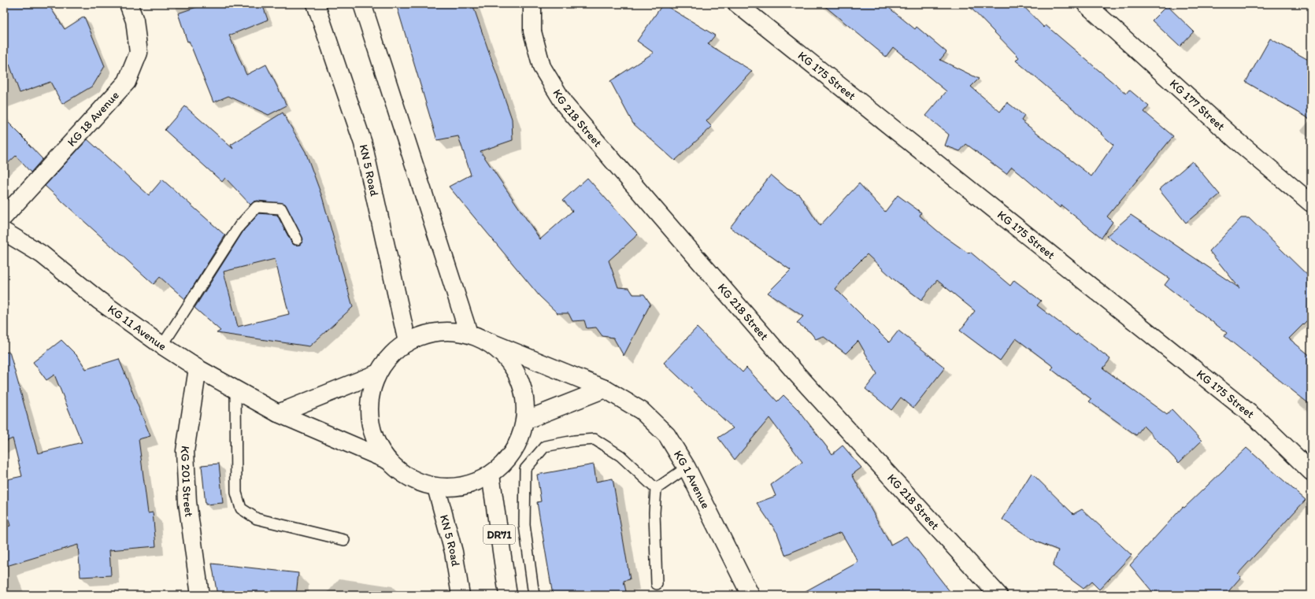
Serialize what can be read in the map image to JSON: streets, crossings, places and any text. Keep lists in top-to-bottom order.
{
  "streets": {
    "street": [
      "KG 175 Street",
      "KG 177 Street",
      "KG 218 Street",
      "KG 18 Avenue",
      "KN 5 Road",
      "KG 11 Avenue",
      "KG 1 Avenue",
      "KG 201 Street",
      "DR71"
    ]
  },
  "crossings": [
    ["KG 11 Avenue", "KG 201 Street"]
  ]
}
